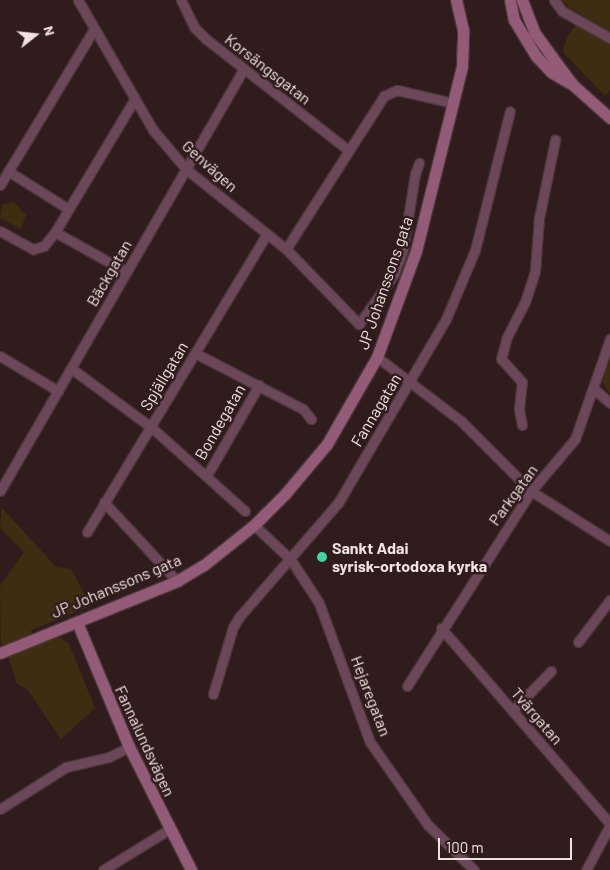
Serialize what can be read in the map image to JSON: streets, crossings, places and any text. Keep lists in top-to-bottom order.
{
  "streets": {
    "street": [
      "Korsängsgatan",
      "Genvägen",
      "Bäckgatan",
      "JP Johanssons gata",
      "Spjällgatan",
      "Fannagatan",
      "Bondegatan",
      "Parkgatan",
      "Hejaregatan",
      "Tvärgatan",
      "Fannalundsvägen"
    ]
  },
  "crossings": [
    ["Korsängsgatan", "Bäckgatan"],
    ["Genvägen", "Bäckgatan"],
    ["Genvägen", "Spjällgatan"],
    ["JP Johanssons gata", "Hejaregatan"],
    ["JP Johanssons gata", "Fannalundsvägen"],
    ["Fannagatan", "Hejaregatan"],
    ["Parkgatan", "Tvärgatan"]
  ],
  "places": ["Sankt Adai syrisk-ortodoxa kyrka"],
  "scale_bar": "100 m",
  "north": "right"
}
